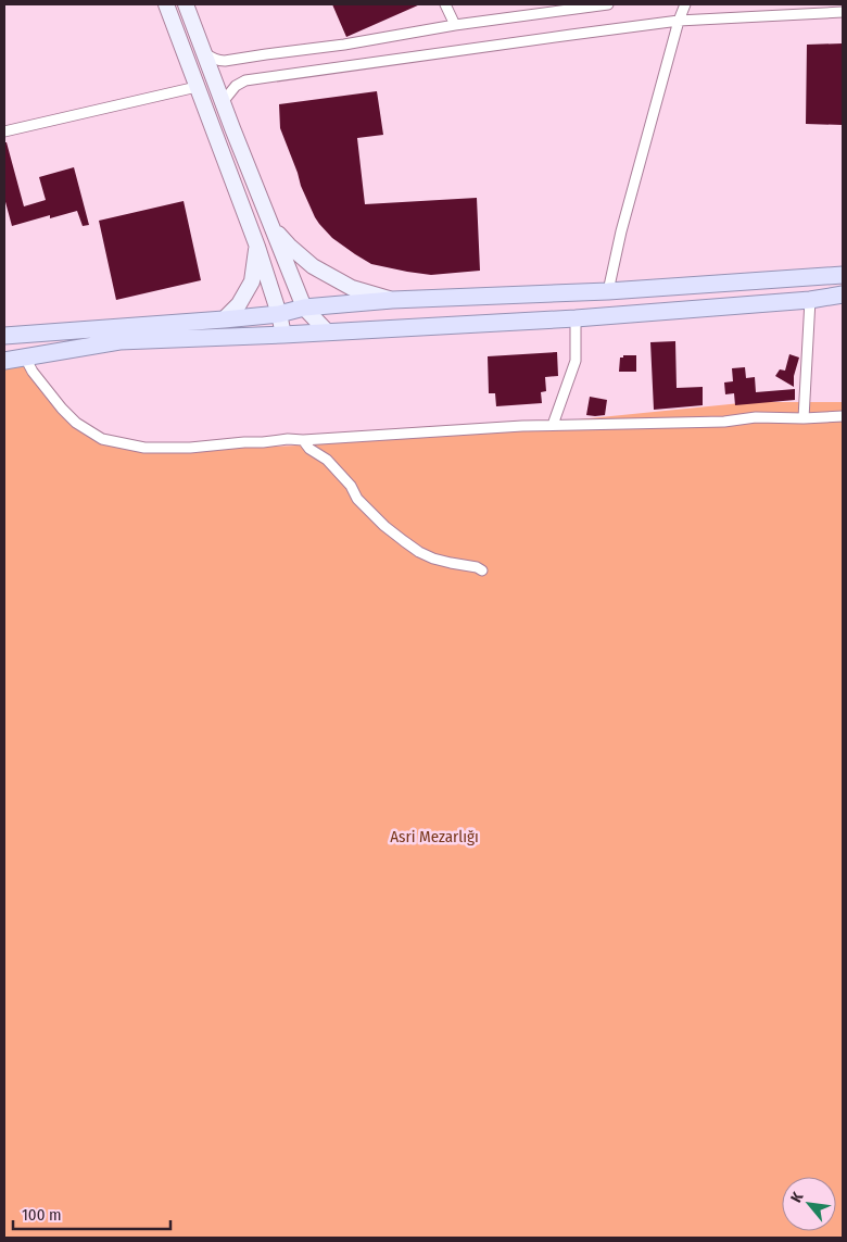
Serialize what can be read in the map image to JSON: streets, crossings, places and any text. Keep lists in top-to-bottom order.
{
  "parks": ["Asri Mezarlığı"],
  "scale_bar": "100 m",
  "north": "top left"
}
